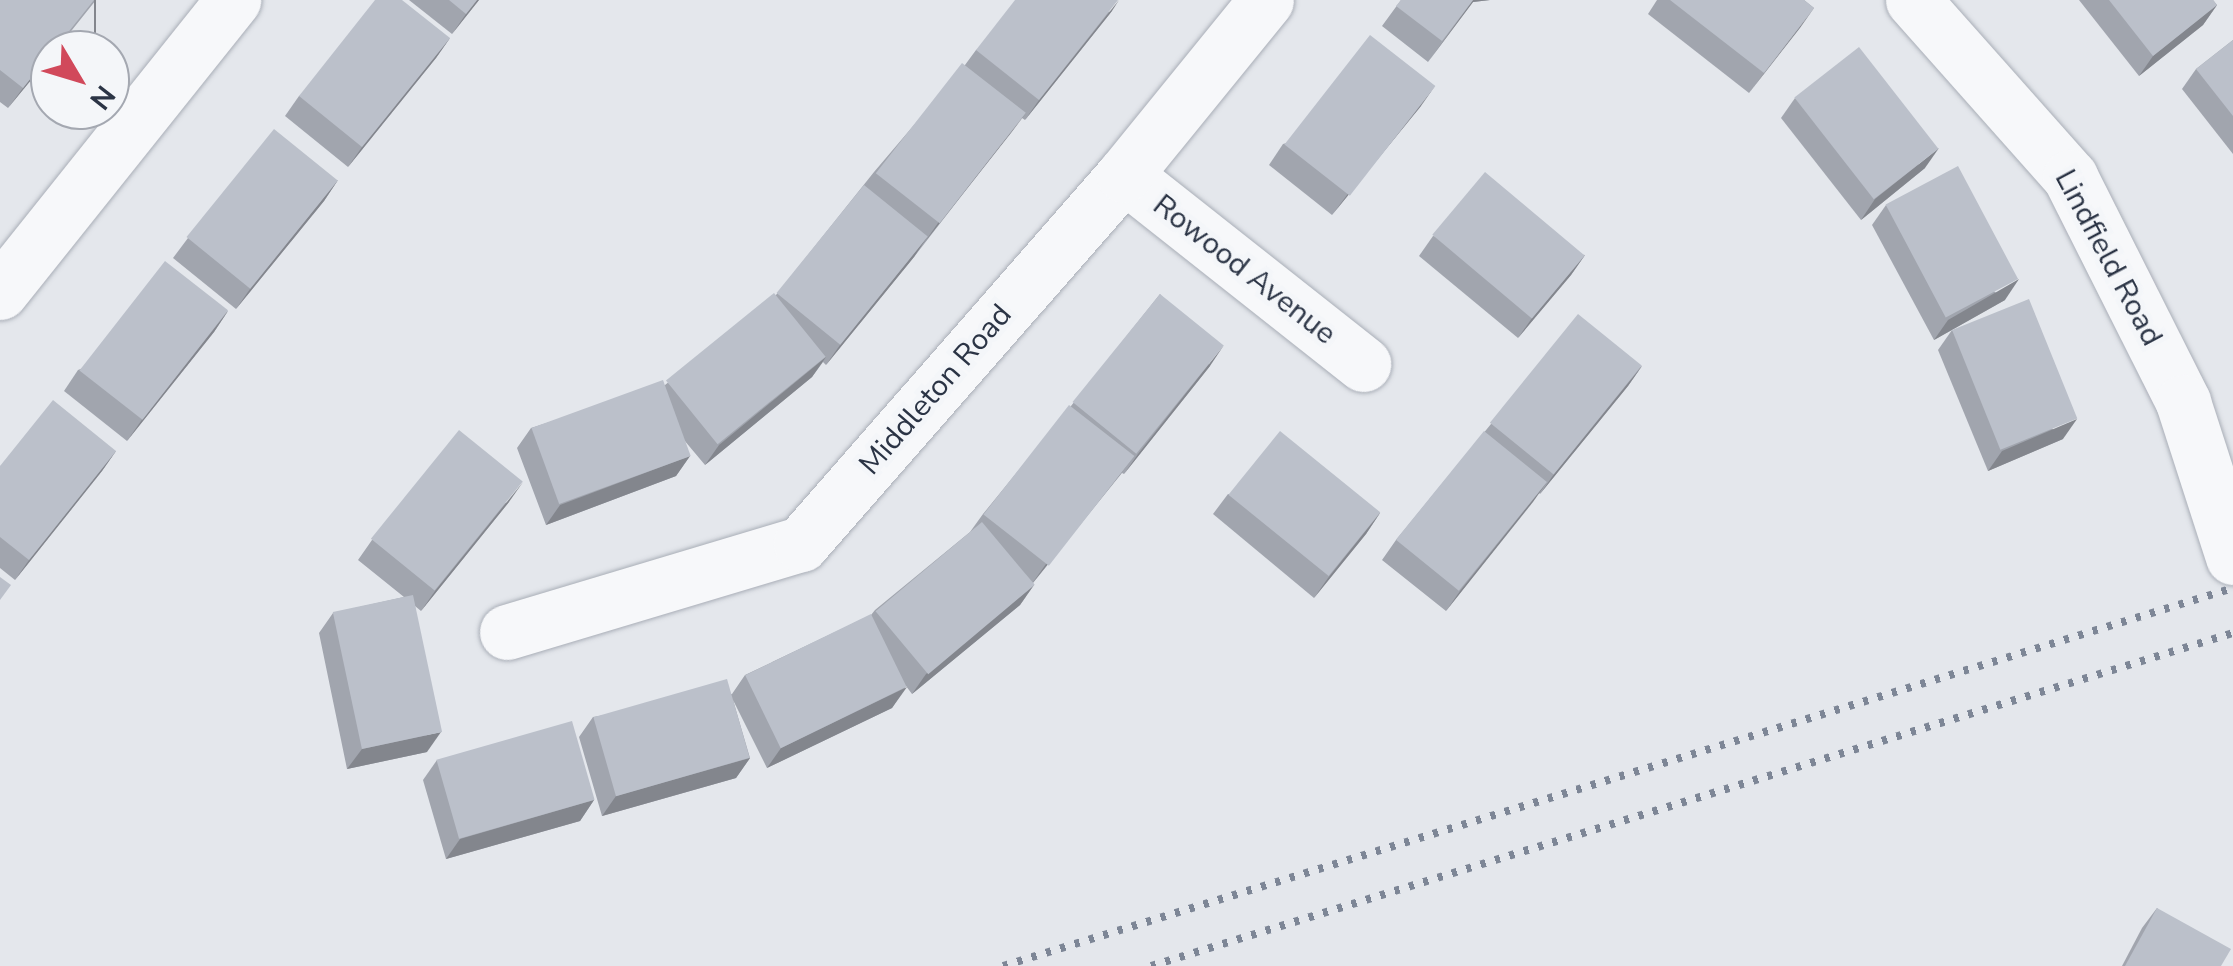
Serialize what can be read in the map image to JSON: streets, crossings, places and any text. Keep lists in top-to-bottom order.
{
  "streets": {
    "street": ["Lindfield Road", "Rowood Avenue", "Middleton Road"]
  },
  "crossings": [
    ["Rowood Avenue", "Middleton Road"]
  ],
  "north": "bottom right"
}
